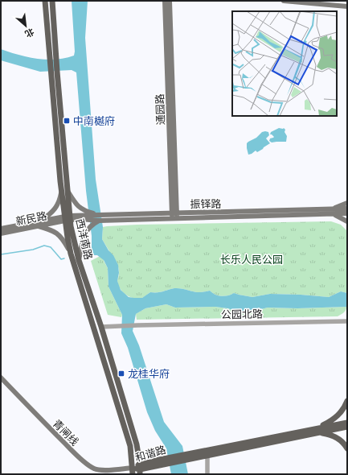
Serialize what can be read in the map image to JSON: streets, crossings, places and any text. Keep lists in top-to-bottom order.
{
  "streets": {
    "main road": [
      "通园路",
      "振铎路",
      "新民路",
      "西洋南路",
      "青闸线",
      "和谐路"
    ],
    "street": ["公园北路"]
  },
  "crossings": [
    ["通园路", "振铎路"],
    ["振铎路", "新民路"],
    ["振铎路", "西洋南路"],
    ["新民路", "西洋南路"],
    ["西洋南路", "公园北路"],
    ["西洋南路", "青闸线"],
    ["西洋南路", "和谐路"],
    ["青闸线", "和谐路"]
  ],
  "parks": ["长乐人民公园"],
  "places": {
    "transit": ["中南樾府", "龙桂华府"]
  },
  "north": "bottom right"
}
